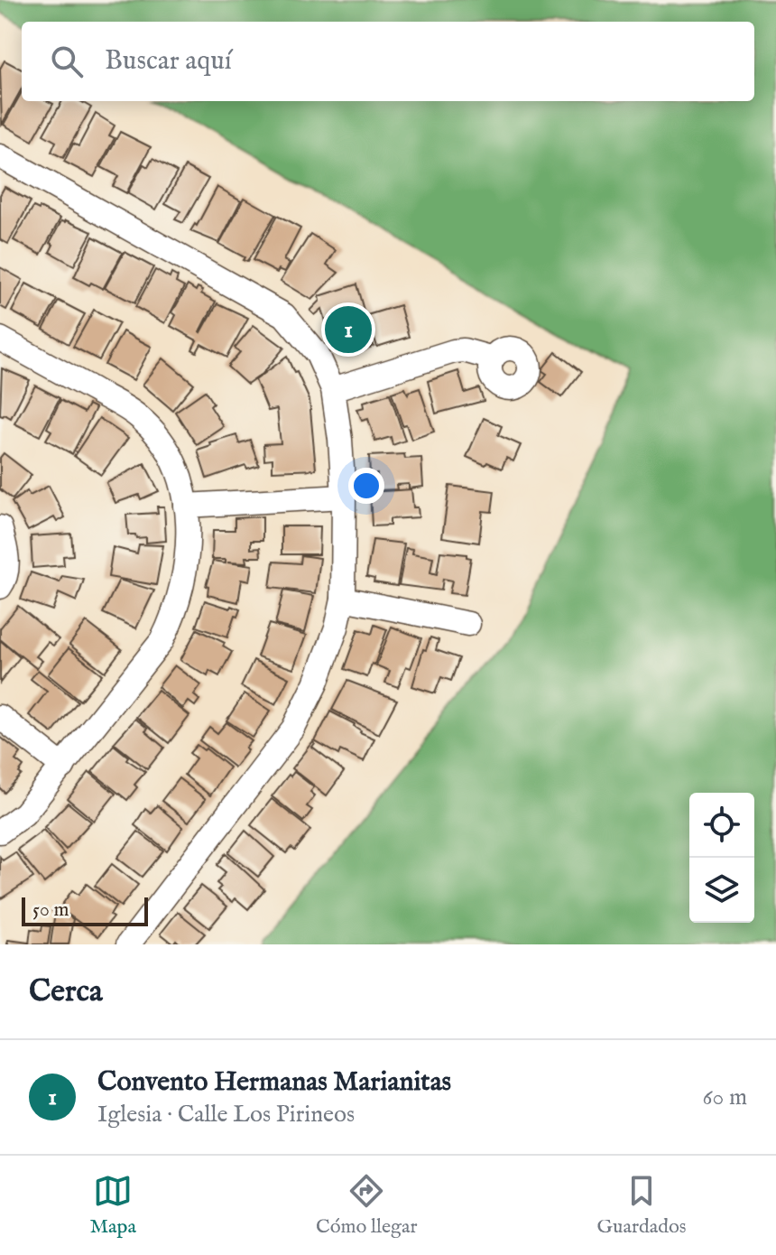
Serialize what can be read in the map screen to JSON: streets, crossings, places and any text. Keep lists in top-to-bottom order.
{
  "scale_bar": "50 m",
  "page": {
    "search": "Buscar aquí",
    "pins": "1",
    "scale": "50 m",
    "heading": "Cerca",
    "list": [
      {
        "mark": "1",
        "name": "Convento Hermanas Marianitas",
        "note": "Iglesia · Calle Los Pirineos",
        "value": "60 m"
      }
    ],
    "nav": ["Mapa", "Cómo llegar", "Guardados"]
  }
}
